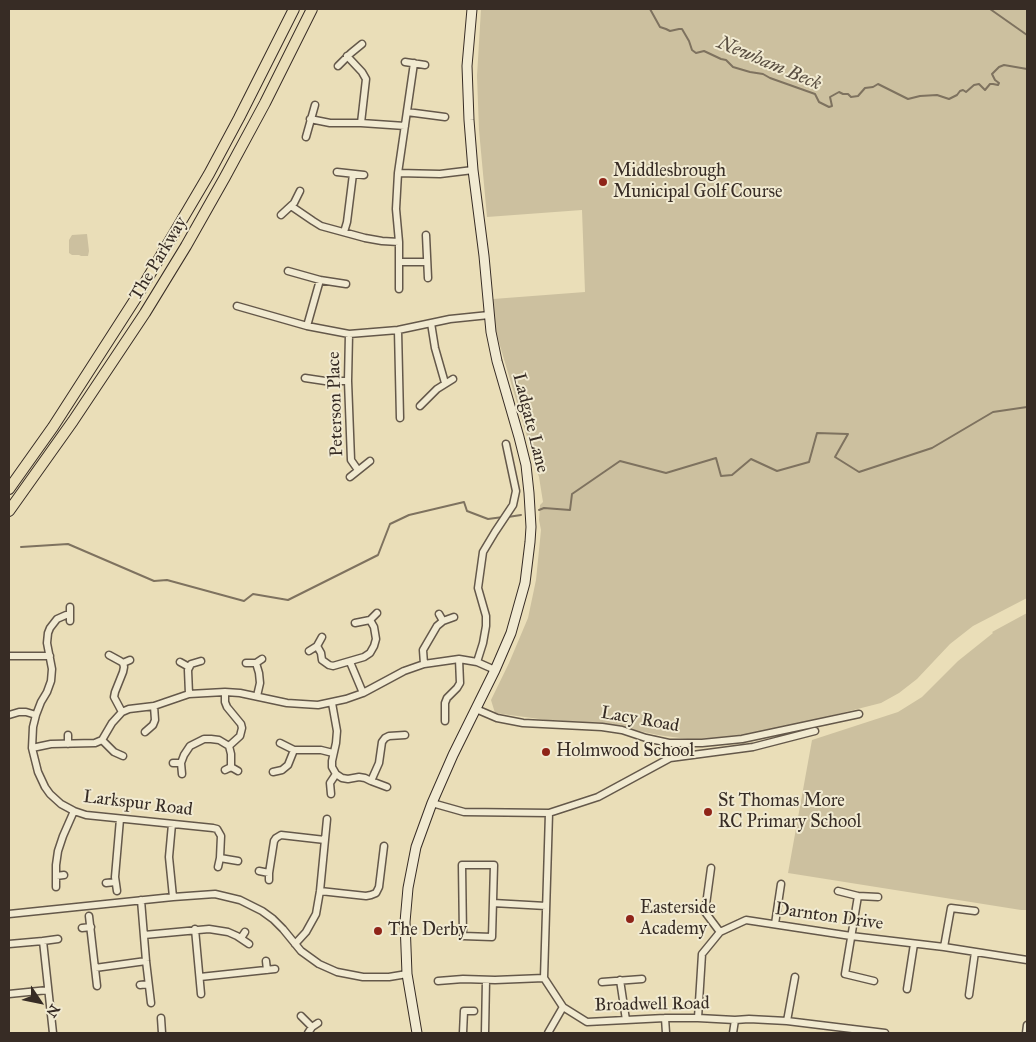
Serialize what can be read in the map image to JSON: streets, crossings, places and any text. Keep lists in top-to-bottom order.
{
  "streets": {
    "highway": ["The Parkway"],
    "main road": ["Ladgate Lane"],
    "street": [
      "Peterson Place",
      "Lacy Road",
      "Larkspur Road",
      "Darnton Drive",
      "Broadwell Road"
    ]
  },
  "crossings": [
    ["Ladgate Lane", "Lacy Road"],
    ["Darnton Drive", "Broadwell Road"]
  ],
  "water": ["Newham Beck"],
  "places": [
    "Middlesbrough Municipal Golf Course",
    "Holmwood School",
    "St Thomas More RC Primary School",
    "Easterside Academy",
    "The Derby"
  ],
  "north": "bottom right"
}
